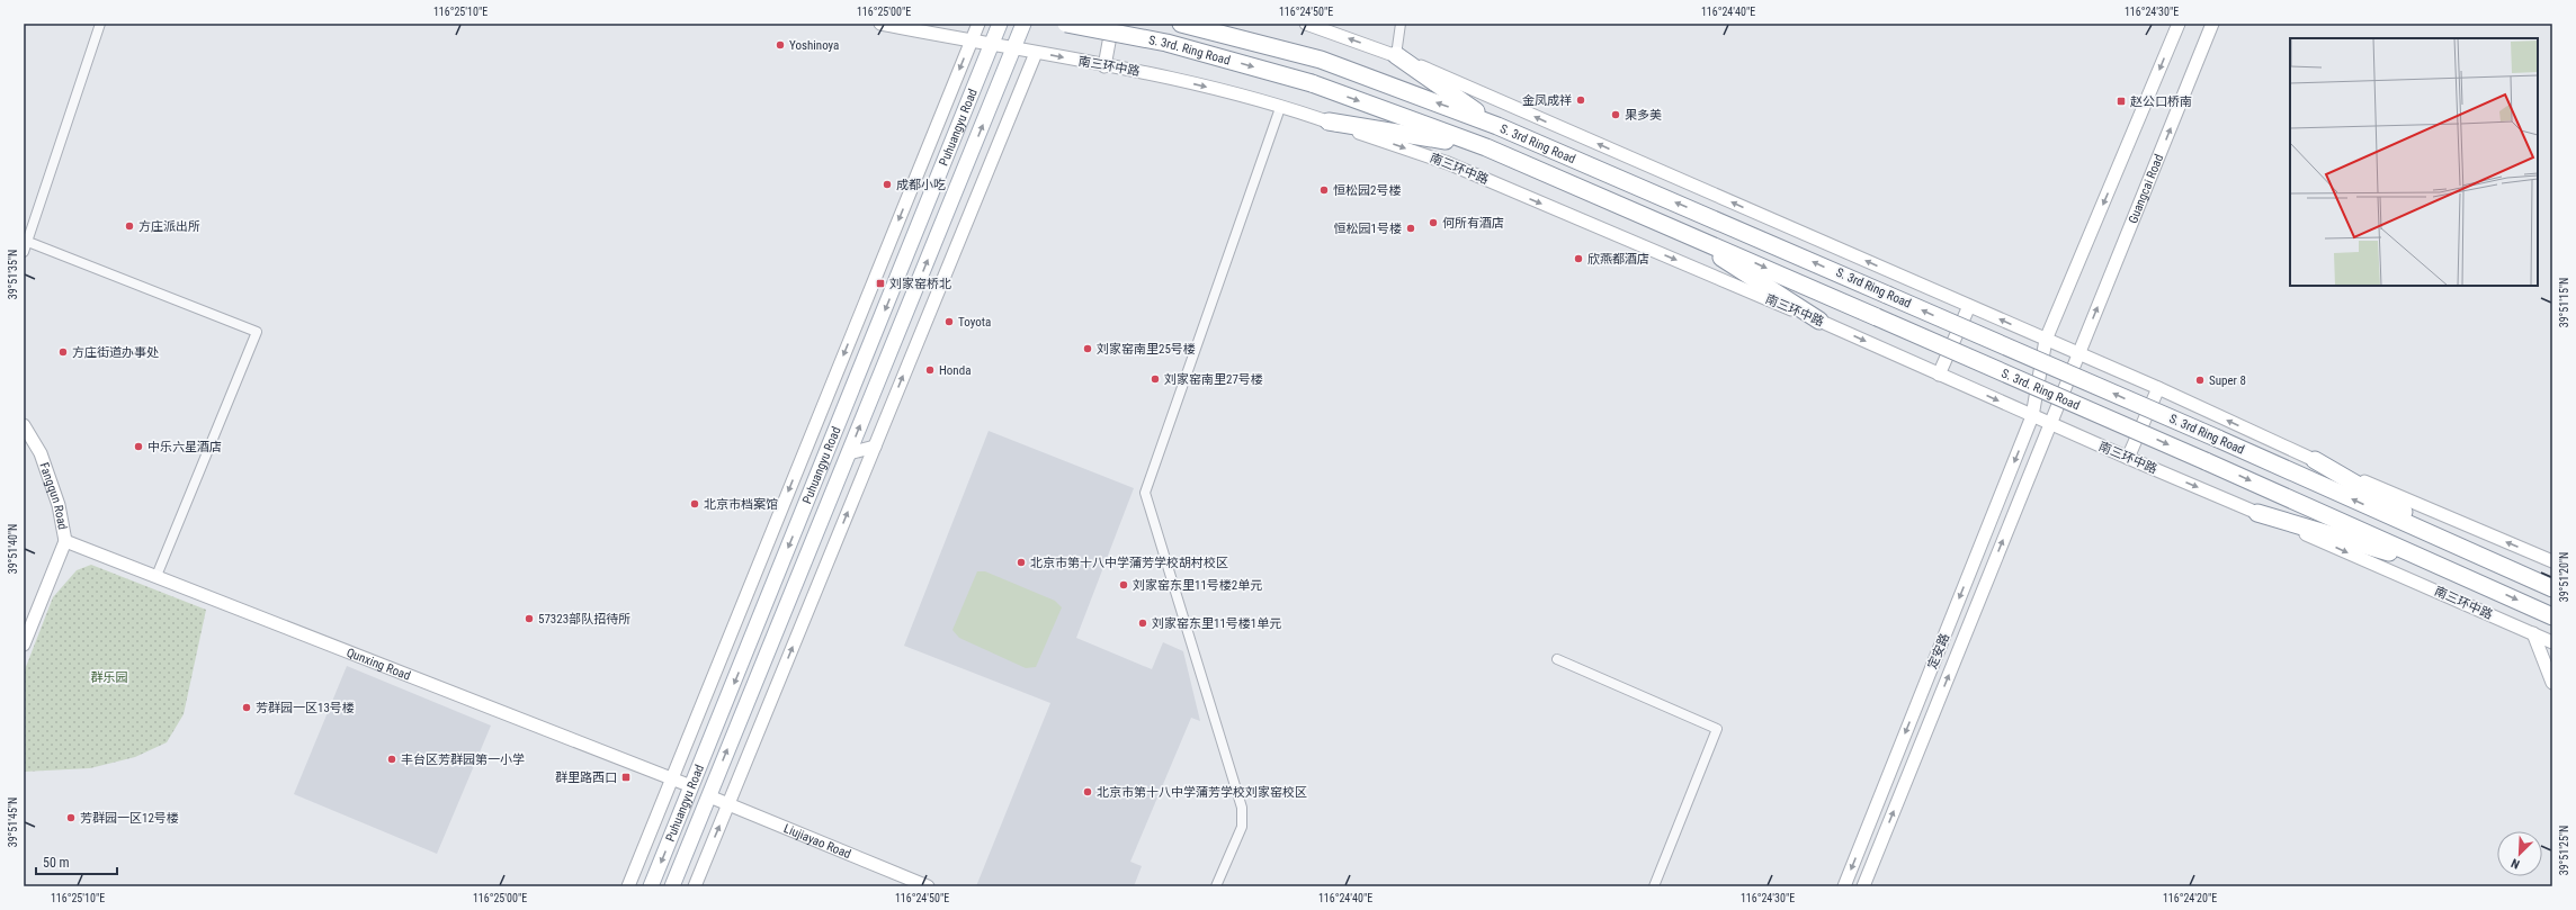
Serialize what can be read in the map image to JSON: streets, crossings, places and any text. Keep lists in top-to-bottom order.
{
  "streets": {
    "highway": ["S. 3rd. Ring Road", "S. 3rd Ring Road"],
    "main road": ["Puhuangyu Road"],
    "street": [
      "南三环中路",
      "Guangcai Road",
      "Fangqun Road",
      "定安路",
      "Qunxing Road",
      "Liujiayao Road"
    ]
  },
  "crossings": [
    ["S. 3rd. Ring Road", "S. 3rd Ring Road"],
    ["南三环中路", "Puhuangyu Road"],
    ["南三环中路", "Guangcai Road"],
    ["南三环中路", "定安路"],
    ["Puhuangyu Road", "Qunxing Road"],
    ["Puhuangyu Road", "Liujiayao Road"],
    ["Guangcai Road", "定安路"],
    ["Fangqun Road", "Qunxing Road"]
  ],
  "one_way": ["S. 3rd. Ring Road"],
  "parks": ["群乐园"],
  "places": {
    "other": [
      "Yoshinoya",
      "金凤成祥",
      "果多美",
      "成都小吃",
      "恒松园2号楼",
      "何所有酒店",
      "方庄派出所",
      "恒松园1号楼",
      "欣燕都酒店",
      "Toyota",
      "刘家窑南里25号楼",
      "方庄街道办事处",
      "Honda",
      "刘家窑南里27号楼",
      "Super 8",
      "中乐六星酒店",
      "北京市档案馆",
      "北京市第十八中学蒲芳学校胡村校区",
      "刘家窑东里11号楼2单元",
      "57323部队招待所",
      "刘家窑东里11号楼1单元",
      "芳群园一区13号楼",
      "丰台区芳群园第一小学",
      "北京市第十八中学蒲芳学校刘家窑校区",
      "芳群园一区12号楼"
    ],
    "transit": ["赵公口桥南", "刘家窑桥北", "群里路西口"]
  },
  "scale_bar": "50 m",
  "north": "bottom left",
  "coordinates": [
    "116°25'10\"E",
    "116°25'00\"E",
    "116°24'50\"E",
    "116°24'40\"E",
    "116°24'30\"E",
    "39°51'35\"N",
    "39°51'15\"N",
    "39°51'40\"N",
    "39°51'20\"N",
    "39°51'45\"N",
    "39°51'25\"N",
    "116°24'20\"E"
  ]
}
